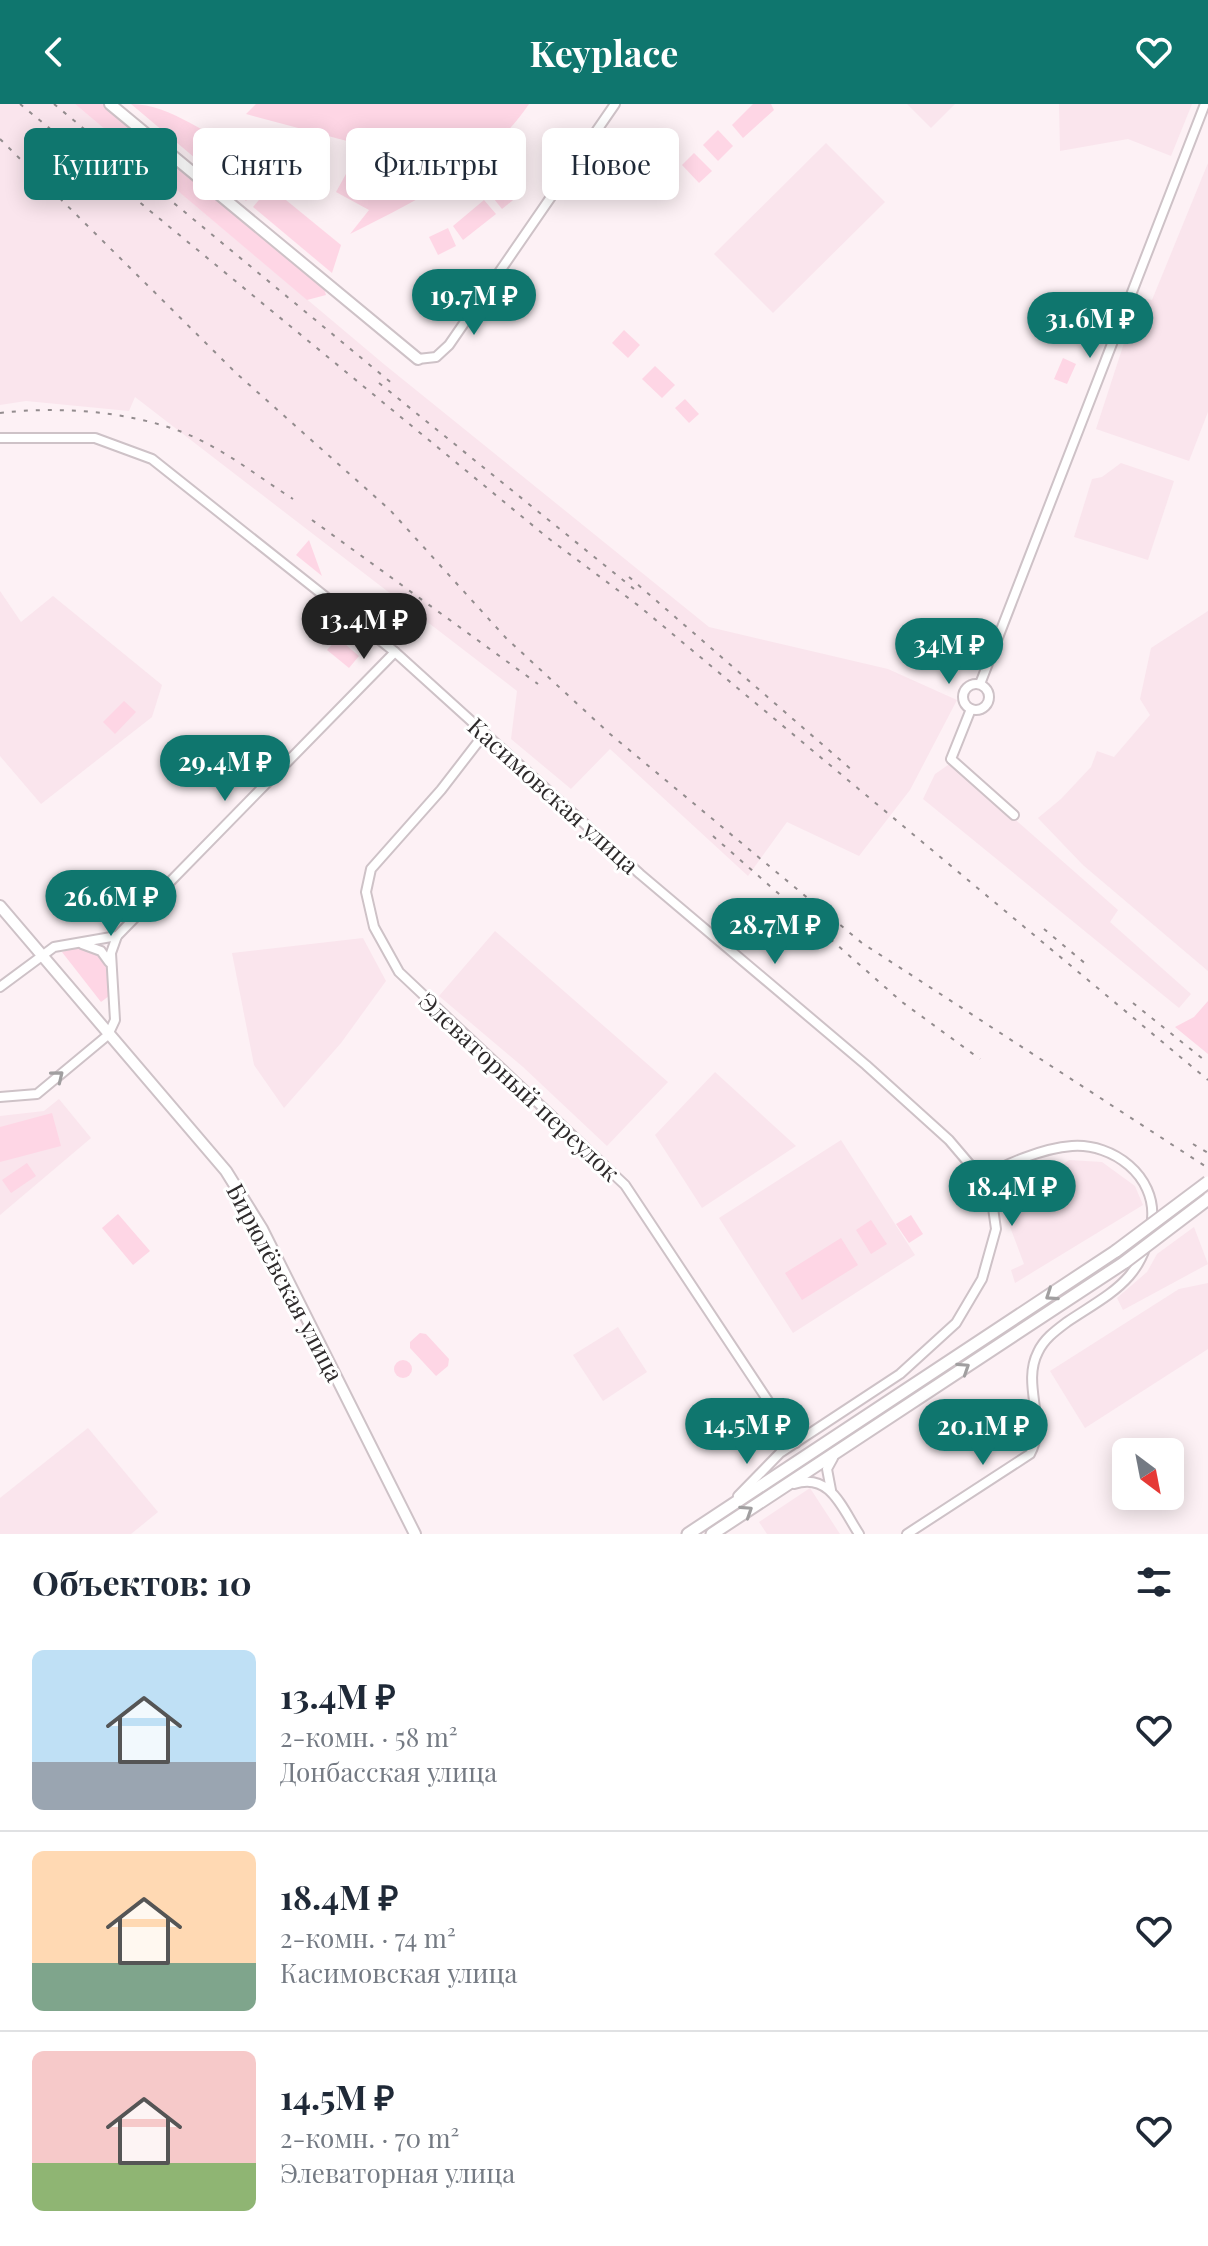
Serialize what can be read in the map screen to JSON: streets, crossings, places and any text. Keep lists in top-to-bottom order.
{
  "streets": {
    "street": ["Касимовская улица", "Элеваторный переулок", "Бирюлёвская улица"]
  },
  "crossings": [
    ["Касимовская улица", "Элеваторный переулок"]
  ],
  "north": "bottom right",
  "page": {
    "header": "Keyplace",
    "chip": [
      "Купить",
      "Снять",
      "Фильтры",
      "Новое"
    ],
    "price": [
      "19.7M ₽",
      "31.6M ₽",
      "13.4M ₽",
      "34M ₽",
      "29.4M ₽",
      "26.6M ₽",
      "28.7M ₽",
      "18.4M ₽",
      "14.5M ₽",
      "20.1M ₽"
    ],
    "heading": "Объектов: 10",
    "list": [
      {
        "name": "13.4M ₽",
        "note": "2-комн. · 58 m² · Донбасская улица"
      },
      {
        "name": "18.4M ₽",
        "note": "2-комн. · 74 m² · Касимовская улица"
      },
      {
        "name": "14.5M ₽",
        "note": "2-комн. · 70 m² · Элеваторная улица"
      }
    ]
  }
}
